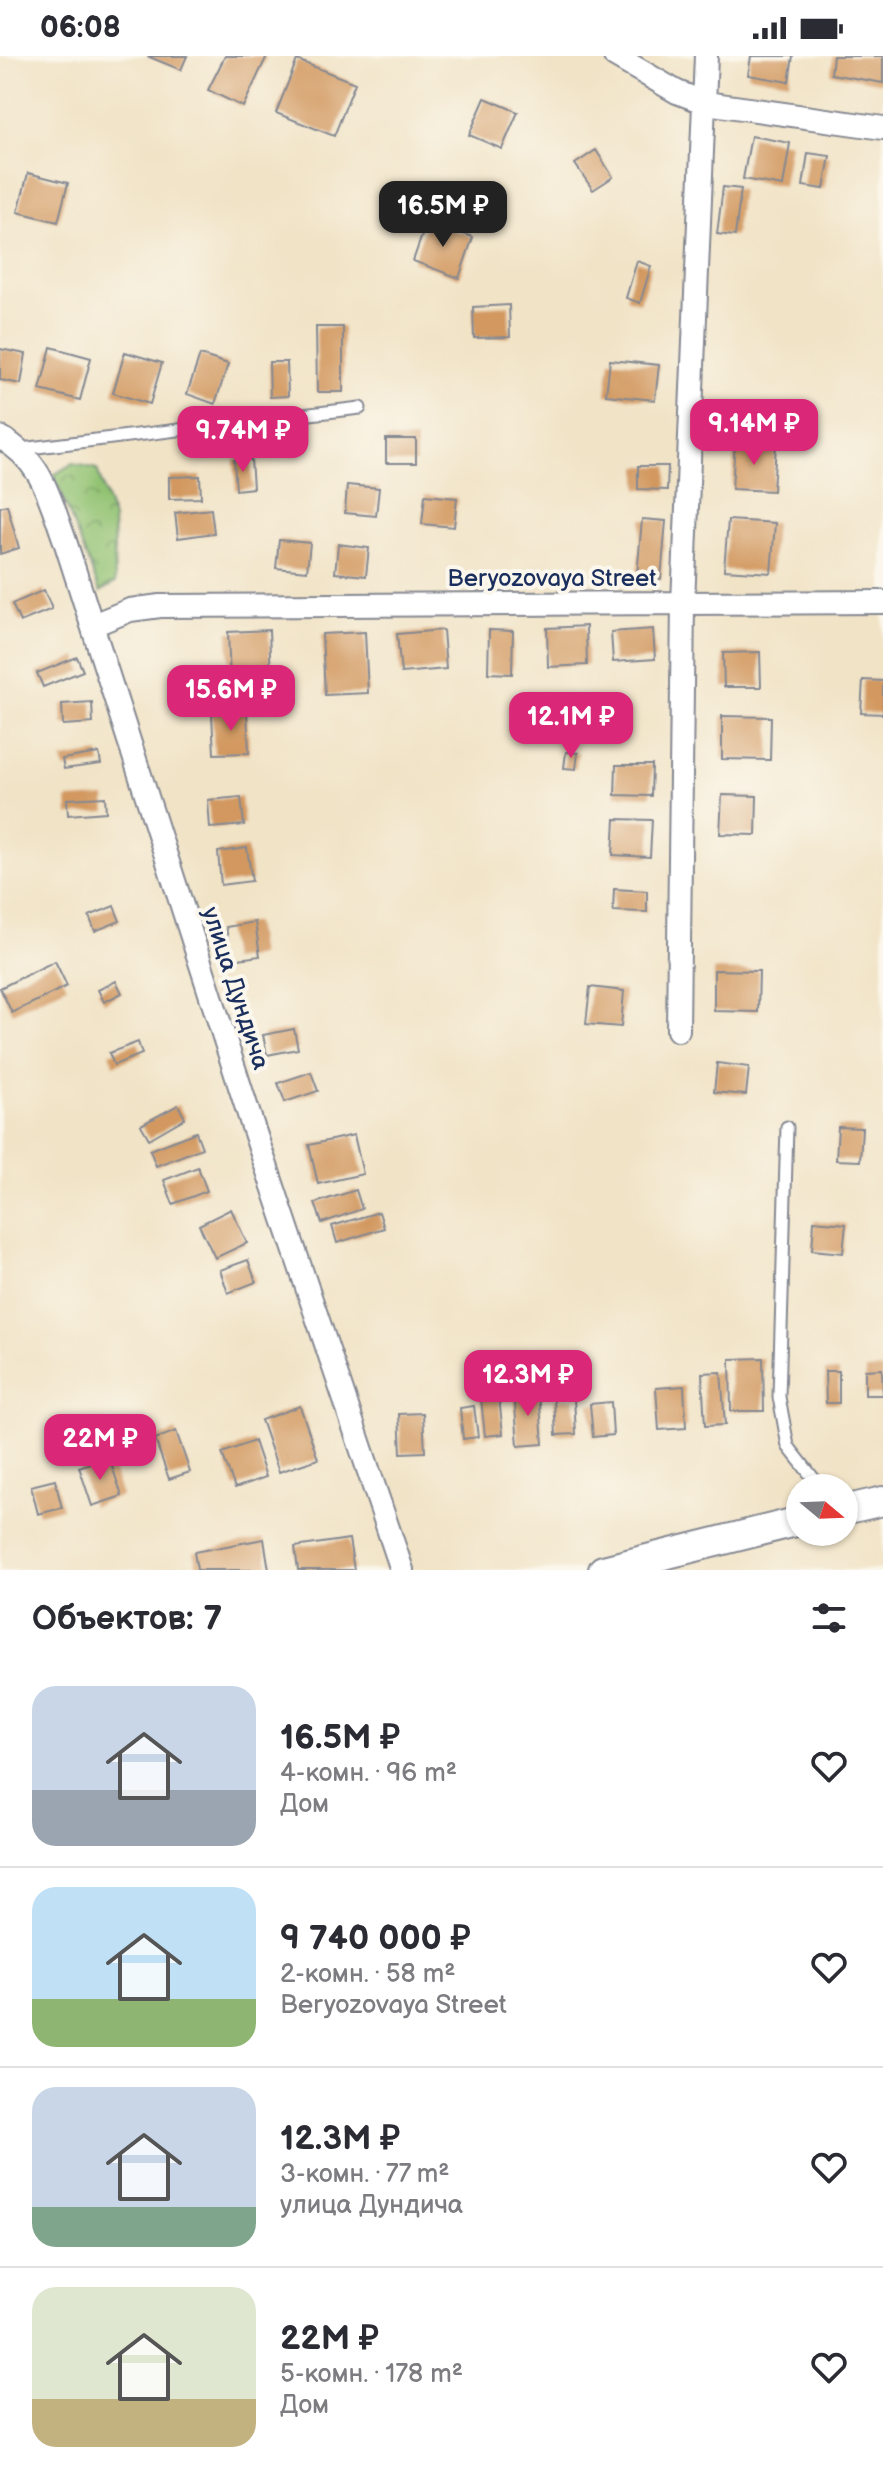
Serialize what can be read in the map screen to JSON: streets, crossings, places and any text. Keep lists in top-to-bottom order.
{
  "streets": {
    "street": ["Beryozovaya Street", "улица Дундича"]
  },
  "crossings": [
    ["Beryozovaya Street", "улица Дундича"]
  ],
  "north": "right",
  "page": {
    "status": "06:08",
    "price": [
      "16.5M ₽",
      "9.14M ₽",
      "9.74M ₽",
      "15.6M ₽",
      "12.1M ₽",
      "12.3M ₽",
      "22M ₽"
    ],
    "heading": "Объектов: 7",
    "list": [
      {
        "name": "16.5M ₽",
        "note": "4-комн. · 96 m² · Дом"
      },
      {
        "name": "9 740 000 ₽",
        "note": "2-комн. · 58 m² · Beryozovaya Street"
      },
      {
        "name": "12.3M ₽",
        "note": "3-комн. · 77 m² · улица Дундича"
      },
      {
        "name": "22M ₽",
        "note": "5-комн. · 178 m² · Дом"
      }
    ]
  }
}
